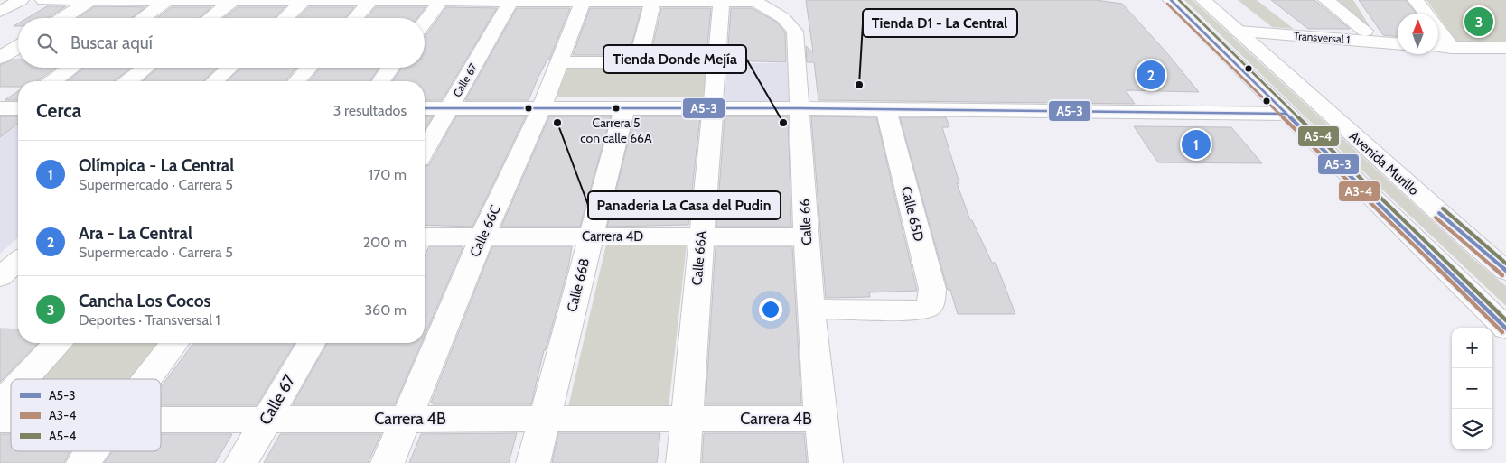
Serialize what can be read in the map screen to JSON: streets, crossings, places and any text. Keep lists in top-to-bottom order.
{
  "streets": {
    "street": [
      "Transversal 1",
      "Calle 67",
      "Avenida Murillo",
      "Calle 65D",
      "Calle 66",
      "Calle 66C",
      "Carrera 4D",
      "Calle 66A",
      "Calle 66B",
      "Carrera 4B"
    ]
  },
  "crossings": [
    ["Transversal 1", "Avenida Murillo"],
    ["Calle 67", "Carrera 4B"],
    ["Calle 65D", "Calle 66"],
    ["Calle 66", "Carrera 4D"],
    ["Calle 66", "Calle 66A"],
    ["Calle 66", "Carrera 4B"],
    ["Calle 66C", "Carrera 4D"],
    ["Calle 66C", "Carrera 4B"],
    ["Carrera 4D", "Calle 66A"],
    ["Carrera 4D", "Calle 66B"],
    ["Calle 66A", "Carrera 4B"],
    ["Calle 66B", "Carrera 4B"]
  ],
  "places": [
    "Tienda D1 - La Central",
    "Carrera 5 con calle 66A",
    "Panaderia La Casa del Pudin",
    "Tienda Donde Mejía"
  ],
  "lines": ["transit line A5-3", "transit line A5-4", "transit line A3-4"],
  "legend": ["A5-3", "A3-4", "A5-4"],
  "north": "top",
  "page": {
    "pins": ["3", "2", "1"],
    "search": "Buscar aquí",
    "heading": ["Cerca", "3 resultados"],
    "list": [
      {
        "mark": "1",
        "name": "Olímpica - La Central",
        "note": "Supermercado · Carrera 5",
        "value": "170 m"
      },
      {
        "mark": "2",
        "name": "Ara - La Central",
        "note": "Supermercado · Carrera 5",
        "value": "200 m"
      },
      {
        "mark": "3",
        "name": "Cancha Los Cocos",
        "note": "Deportes · Transversal 1",
        "value": "360 m"
      }
    ],
    "map_buttons": ["+", "−"]
  }
}
